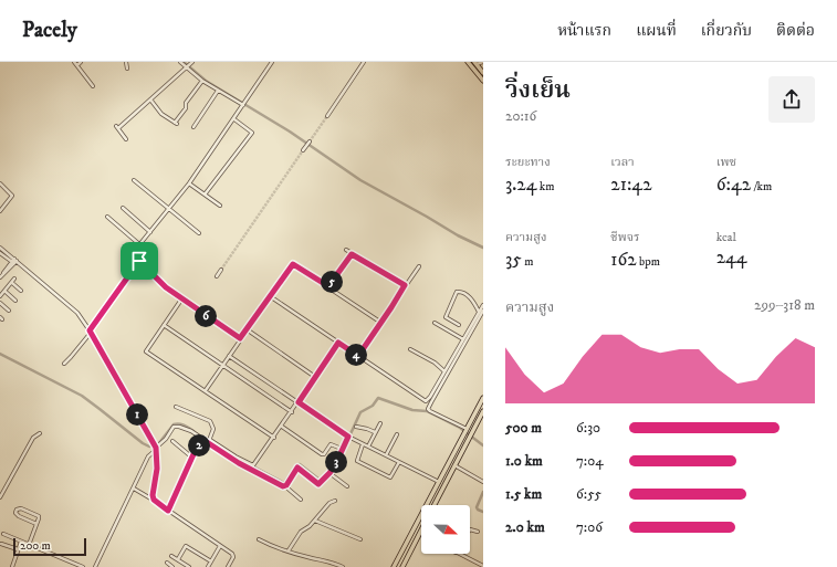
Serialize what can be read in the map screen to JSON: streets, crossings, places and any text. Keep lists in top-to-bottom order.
{
  "scale_bar": "200 m",
  "north": "right",
  "page": {
    "header": "Pacely",
    "nav": [
      "หน้าแรก",
      "แผนที่",
      "เกี่ยวกับ",
      "ติดต่อ"
    ],
    "heading": ["วิ่งเย็น", "20:16"],
    "stats": [
      ["ระยะทาง", "3.24 km"],
      ["เวลา", "21:42"],
      ["เพซ", "6:42 /km"],
      ["ความสูง", "35 m"],
      ["ชีพจร", "162 bpm"],
      ["kcal", "244"]
    ],
    "pins": [
      "5",
      "6",
      "4",
      "1",
      "2",
      "3"
    ],
    "chart": ["ความสูง", "299–318 m"],
    "list": [
      {
        "name": "500 m",
        "note": "6:30"
      },
      {
        "name": "1.0 km",
        "note": "7:04"
      },
      {
        "name": "1.5 km",
        "note": "6:55"
      },
      {
        "name": "2.0 km",
        "note": "7:06"
      }
    ],
    "scale": "200 m"
  }
}
